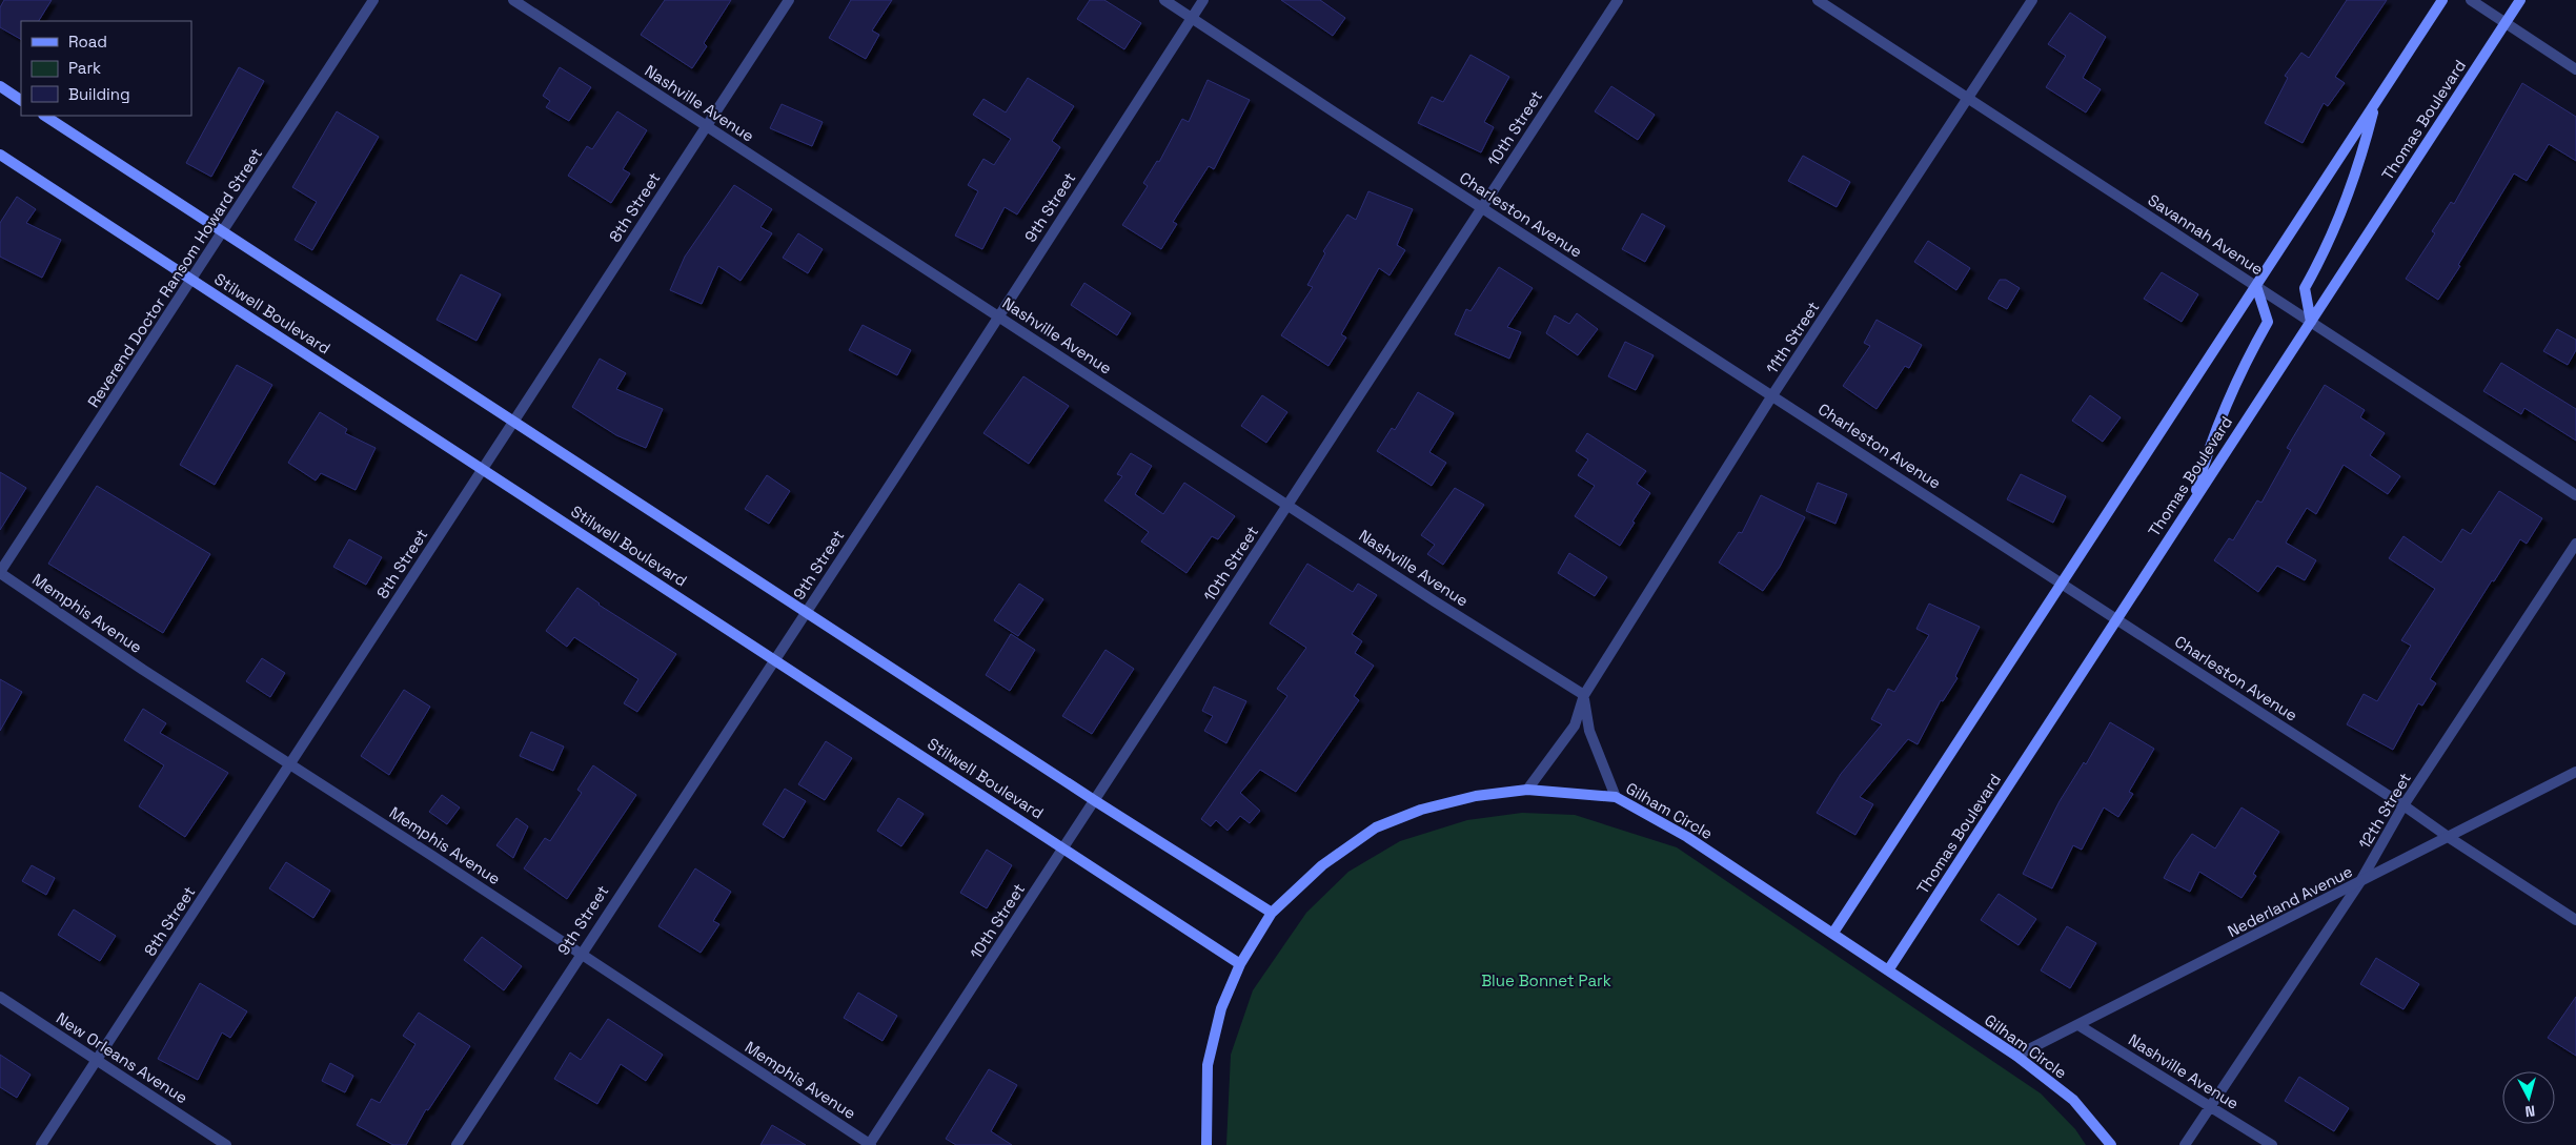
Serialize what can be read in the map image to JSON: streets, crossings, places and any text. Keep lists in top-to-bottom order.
{
  "streets": {
    "main road": ["Thomas Boulevard", "Stilwell Boulevard", "Gilham Circle"],
    "street": [
      "Nashville Avenue",
      "10th Street",
      "8th Street",
      "9th Street",
      "Charleston Avenue",
      "Savannah Avenue",
      "Reverend Doctor Ransom Howard Street",
      "11th Street",
      "Memphis Avenue",
      "12th Street",
      "Nederland Avenue",
      "New Orleans Avenue"
    ]
  },
  "crossings": [
    ["Nashville Avenue", "10th Street"],
    ["Nashville Avenue", "8th Street"],
    ["Nashville Avenue", "9th Street"],
    ["Nashville Avenue", "11th Street"],
    ["Nashville Avenue", "12th Street"],
    ["Nashville Avenue", "Nederland Avenue"],
    ["Thomas Boulevard", "Charleston Avenue"],
    ["Thomas Boulevard", "Savannah Avenue"],
    ["Thomas Boulevard", "Gilham Circle"],
    ["10th Street", "Charleston Avenue"],
    ["10th Street", "Stilwell Boulevard"],
    ["10th Street", "Memphis Avenue"],
    ["8th Street", "Stilwell Boulevard"],
    ["8th Street", "Memphis Avenue"],
    ["8th Street", "New Orleans Avenue"],
    ["9th Street", "Charleston Avenue"],
    ["9th Street", "Stilwell Boulevard"],
    ["9th Street", "Memphis Avenue"],
    ["Charleston Avenue", "11th Street"],
    ["Charleston Avenue", "12th Street"],
    ["Charleston Avenue", "Nederland Avenue"],
    ["Savannah Avenue", "11th Street"],
    ["Reverend Doctor Ransom Howard Street", "Stilwell Boulevard"],
    ["Reverend Doctor Ransom Howard Street", "Memphis Avenue"],
    ["Stilwell Boulevard", "Gilham Circle"],
    ["11th Street", "Gilham Circle"],
    ["Gilham Circle", "Nederland Avenue"],
    ["12th Street", "Nederland Avenue"]
  ],
  "parks": ["Blue Bonnet Park"],
  "legend": ["Road", "Park", "Building"],
  "north": "bottom"
}
